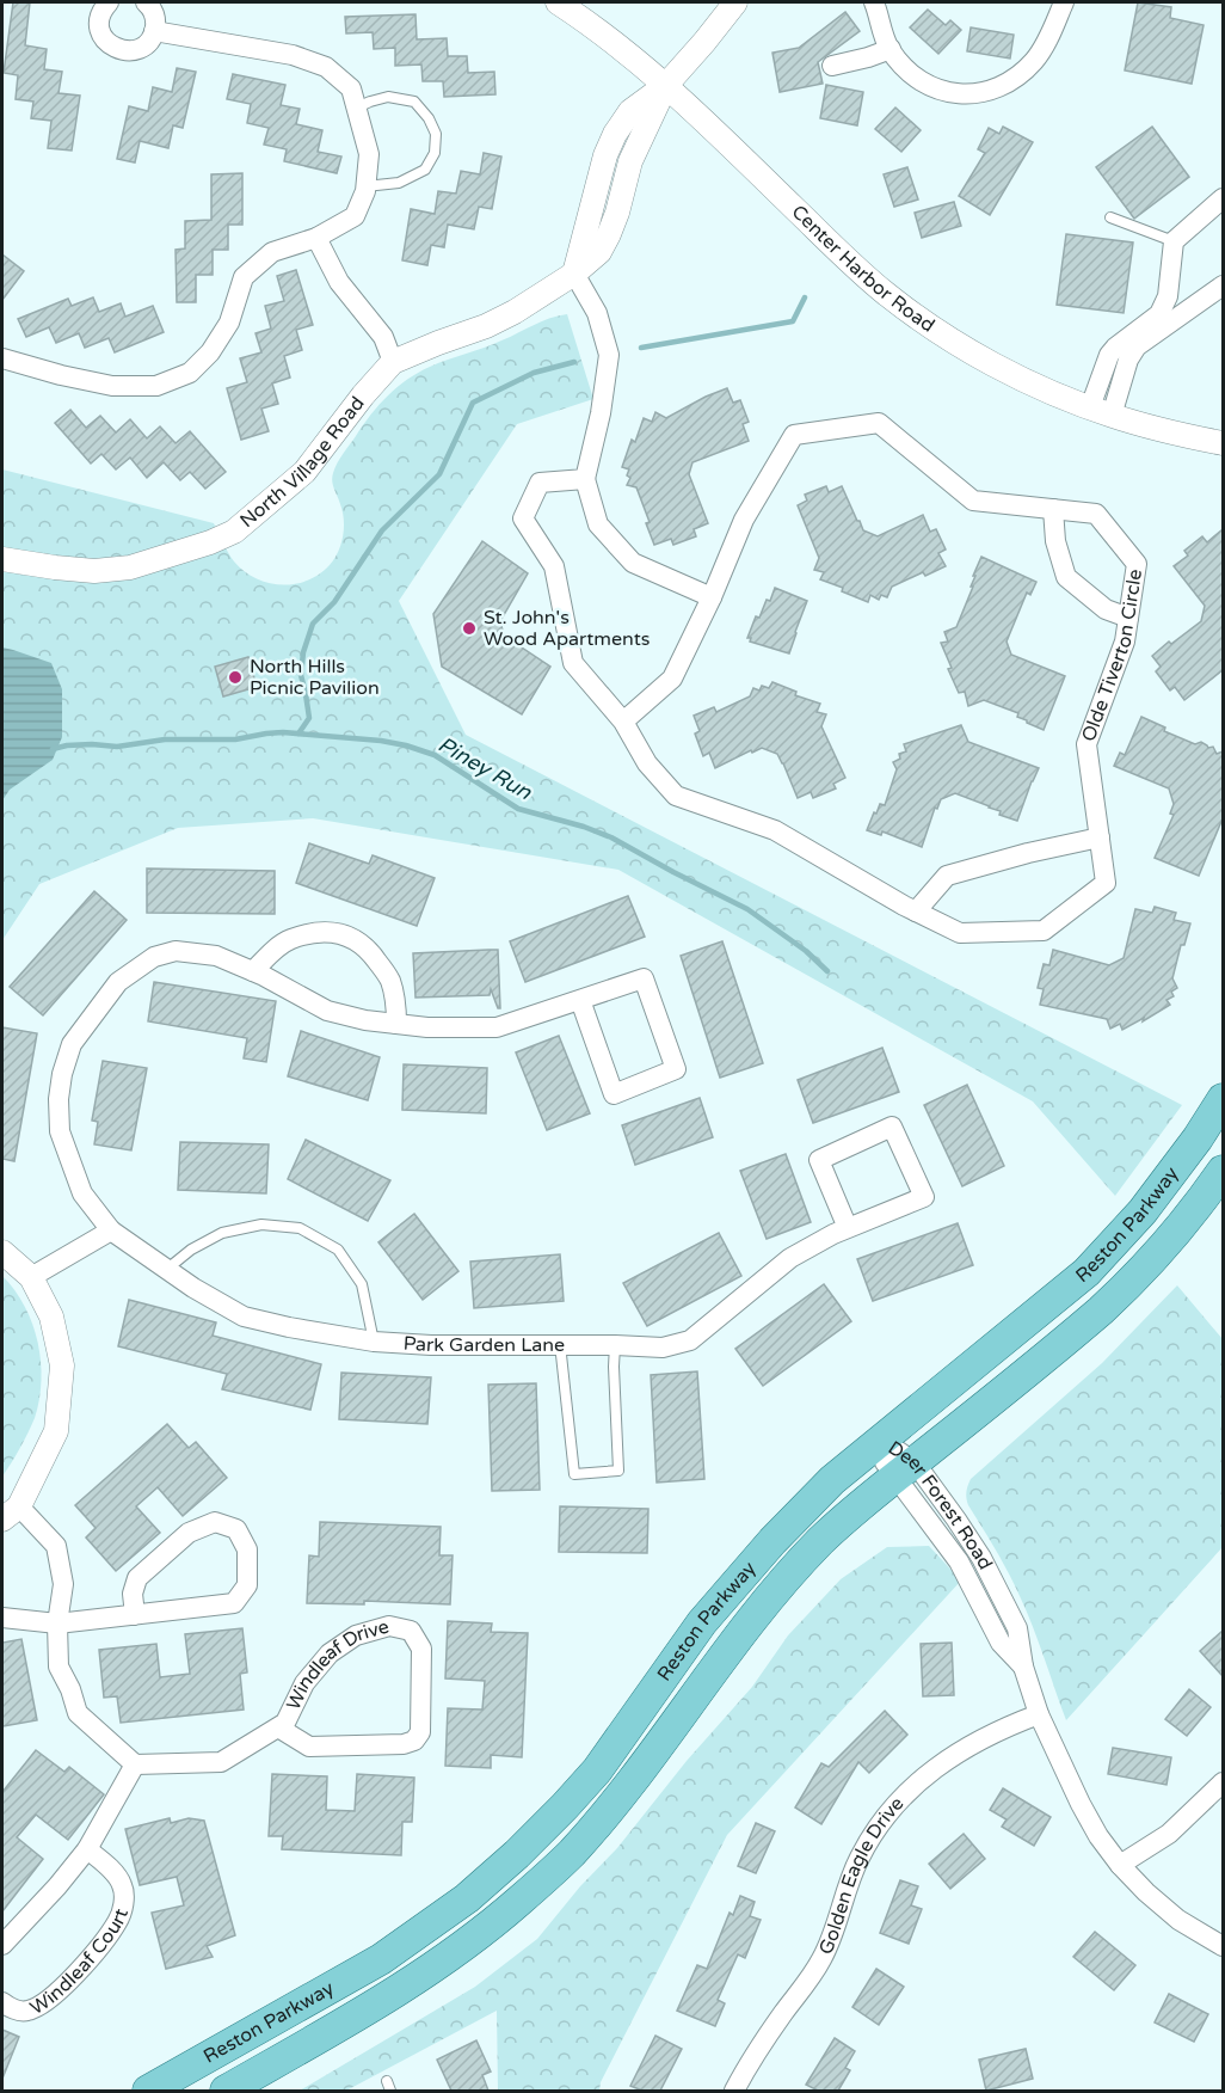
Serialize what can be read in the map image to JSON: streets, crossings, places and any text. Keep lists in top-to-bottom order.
{
  "streets": {
    "main road": ["Reston Parkway"],
    "street": [
      "Center Harbor Road",
      "North Village Road",
      "Olde Tiverton Circle",
      "Park Garden Lane",
      "Deer Forest Road",
      "Windleaf Drive",
      "Golden Eagle Drive",
      "Windleaf Court"
    ]
  },
  "crossings": [
    ["Center Harbor Road", "North Village Road"],
    ["Reston Parkway", "Deer Forest Road"],
    ["Deer Forest Road", "Golden Eagle Drive"]
  ],
  "water": ["Piney Run"],
  "places": ["St. John's Wood Apartments", "North Hills Picnic Pavilion"]
}
